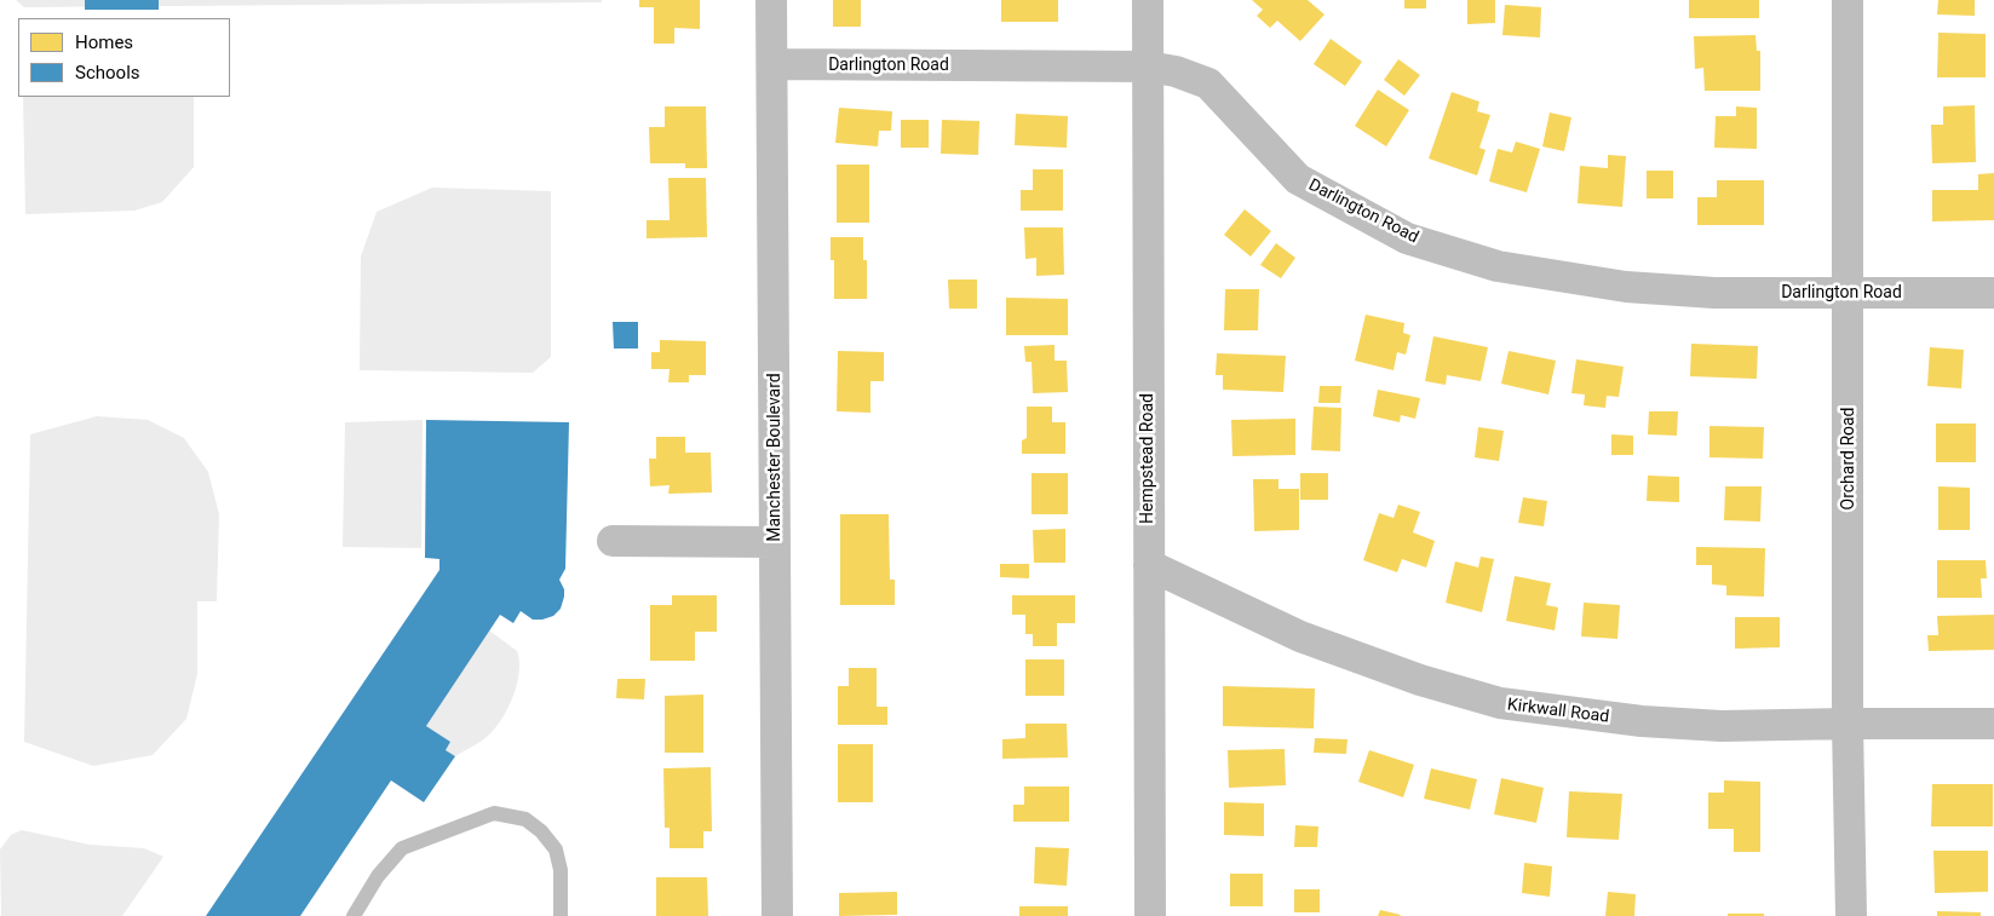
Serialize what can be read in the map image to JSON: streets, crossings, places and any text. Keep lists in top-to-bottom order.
{
  "streets": {
    "street": [
      "Darlington Road",
      "Manchester Boulevard",
      "Hempstead Road",
      "Orchard Road",
      "Kirkwall Road"
    ]
  },
  "crossings": [
    ["Darlington Road", "Manchester Boulevard"],
    ["Darlington Road", "Hempstead Road"],
    ["Darlington Road", "Orchard Road"],
    ["Hempstead Road", "Kirkwall Road"],
    ["Orchard Road", "Kirkwall Road"]
  ],
  "legend": ["Homes", "Schools"]
}
